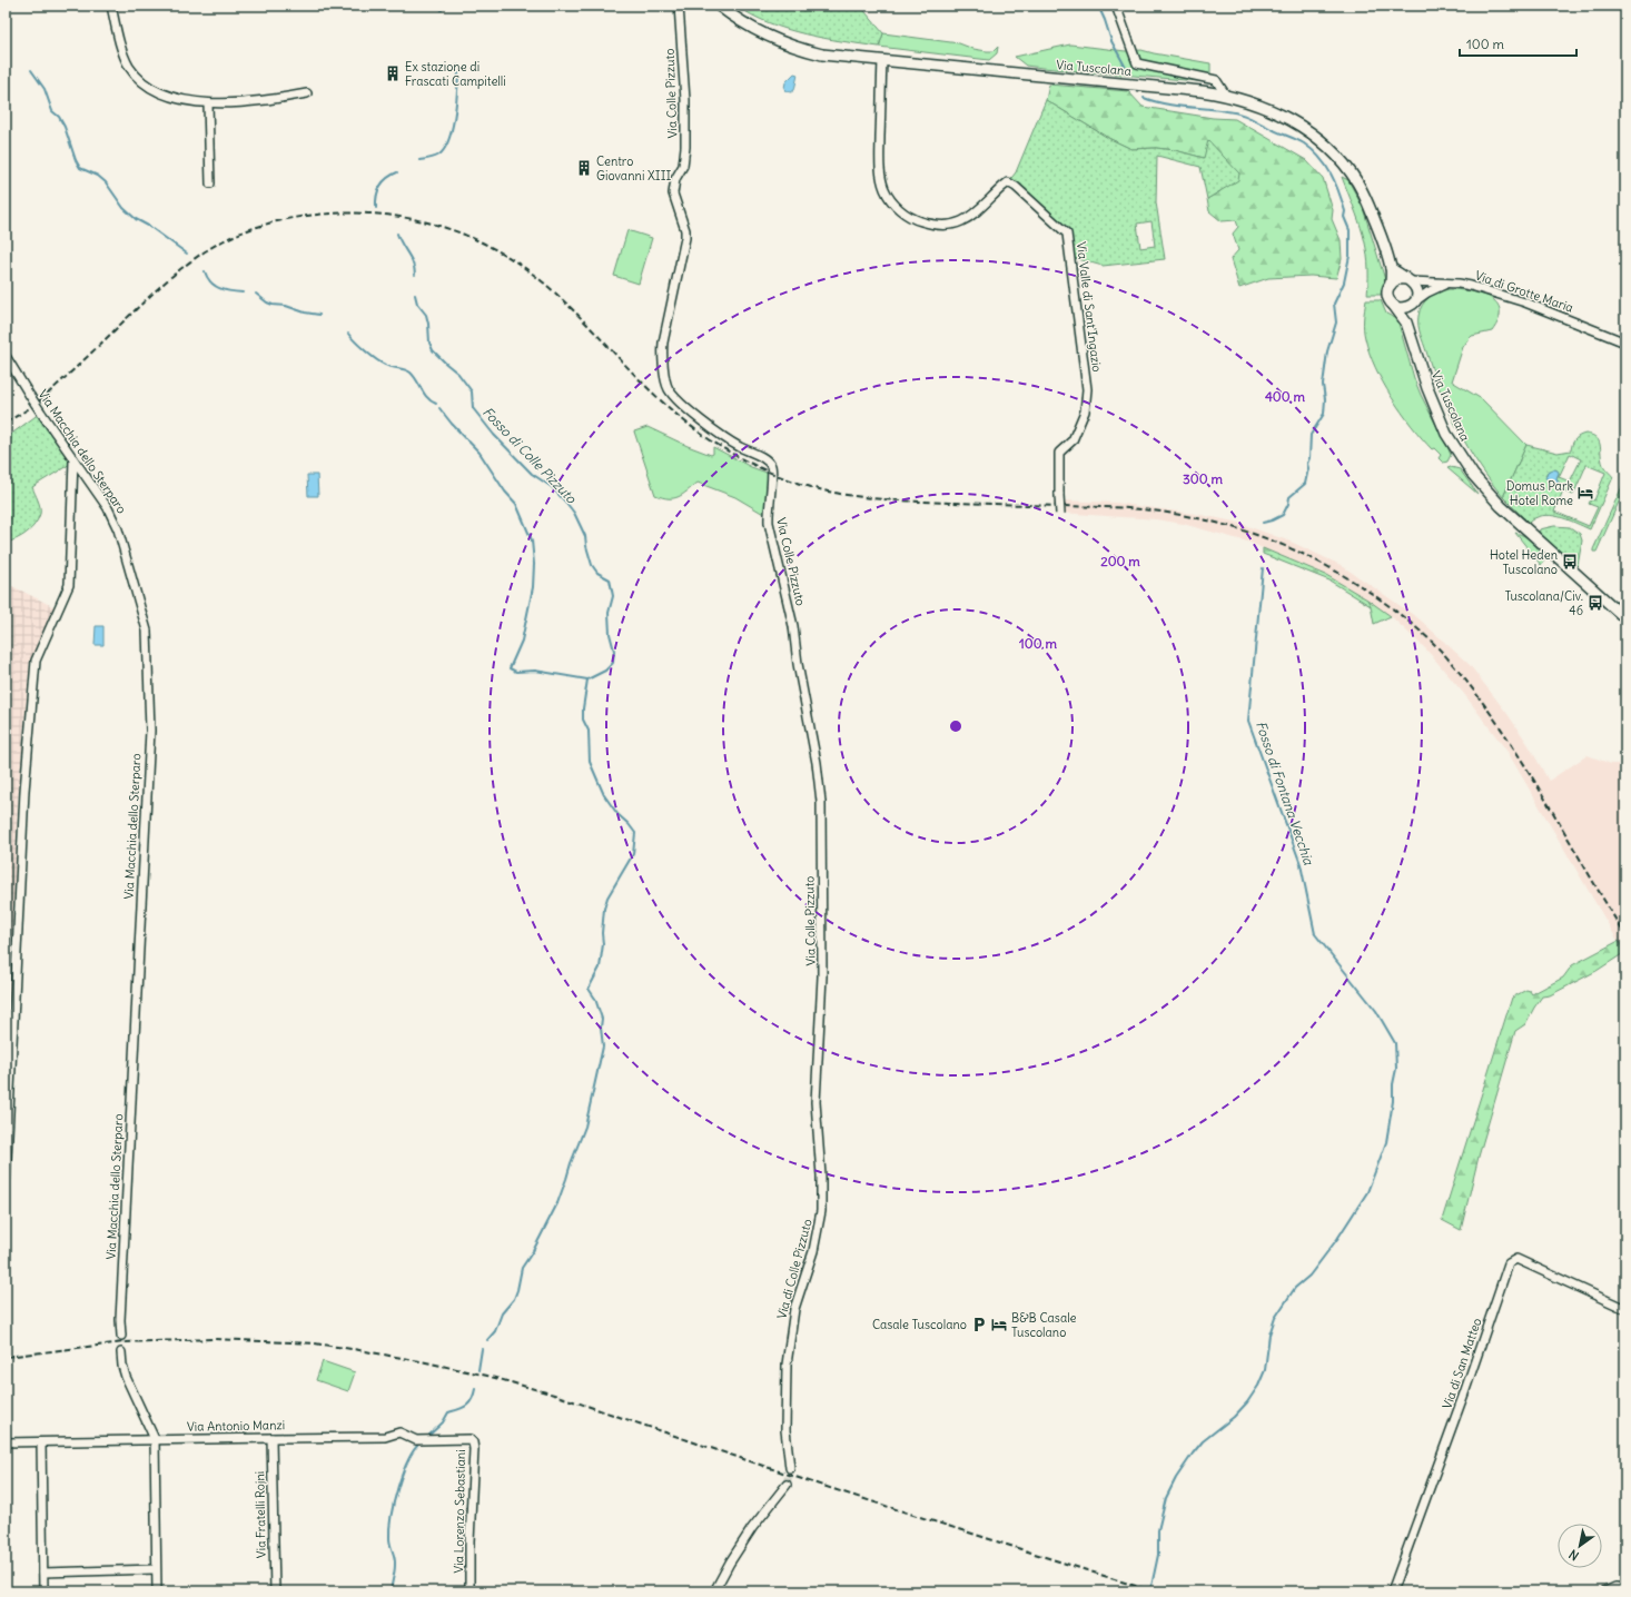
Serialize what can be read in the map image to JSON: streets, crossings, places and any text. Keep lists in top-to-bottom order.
{
  "streets": {
    "main road": ["Via Tuscolana"],
    "street": [
      "Via Colle Pizzuto",
      "Via di Grotte Maria",
      "Via Valle di Sant'Ingazio",
      "Via Macchia dello Sterparo",
      "Via di Colle Pizzuto",
      "Via di San Matteo",
      "Via Antonio Manzi",
      "Via Lorenzo Sebastiani",
      "Via Fratelli Rojni"
    ]
  },
  "crossings": [
    ["Via Tuscolana", "Via di Grotte Maria"],
    ["Via Tuscolana", "Via Valle di Sant'Ingazio"],
    ["Via Colle Pizzuto", "Via di Colle Pizzuto"],
    ["Via Antonio Manzi", "Via Lorenzo Sebastiani"],
    ["Via Antonio Manzi", "Via Fratelli Rojni"]
  ],
  "water": ["Fosso di Colle Pizzuto", "Fosso di Fontana Vecchia"],
  "places": {
    "building": ["Ex stazione di Frascati Campitelli", "Centro Giovanni XIII"],
    "hotel": ["Domus Park Hotel Rome", "B&B Casale Tuscolano"],
    "bus stop": ["Hotel Heden Tuscolano", "Tuscolana/Civ. 46"],
    "parking": ["Casale Tuscolano"]
  },
  "scale_bar": "100 m",
  "north": "bottom left",
  "rings": [
    "400 m",
    "300 m",
    "200 m",
    "100 m"
  ]
}
